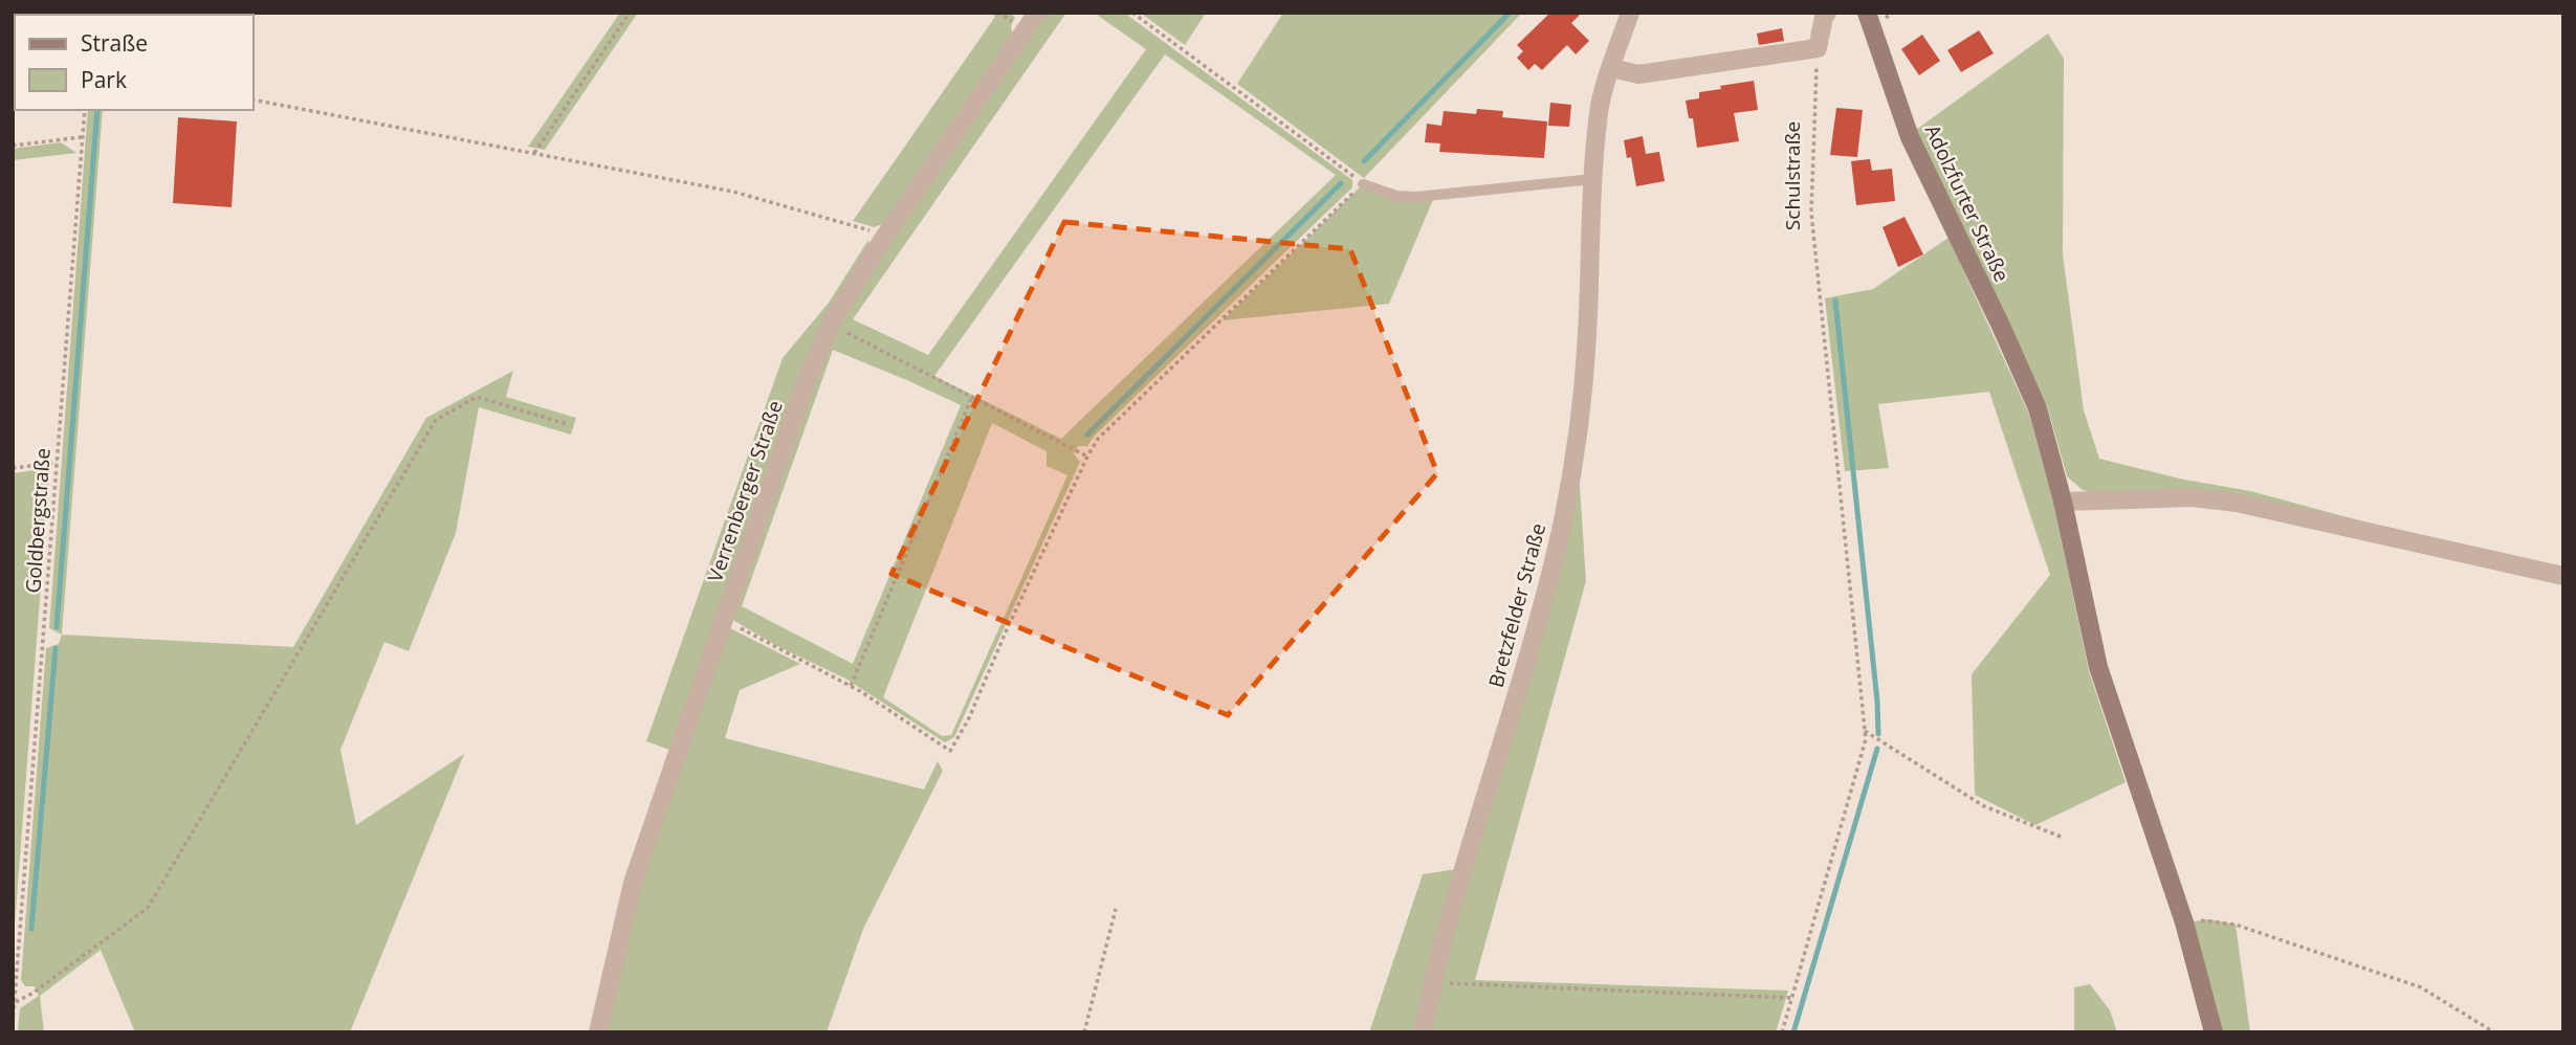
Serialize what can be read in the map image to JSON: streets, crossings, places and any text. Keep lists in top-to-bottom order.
{
  "streets": {
    "main road": ["Adolzfurter Straße"],
    "street": ["Verrenberger Straße", "Bretzfelder Straße"],
    "path": ["Schulstraße", "Goldbergstraße"]
  },
  "legend": ["Straße", "Park"]
}
